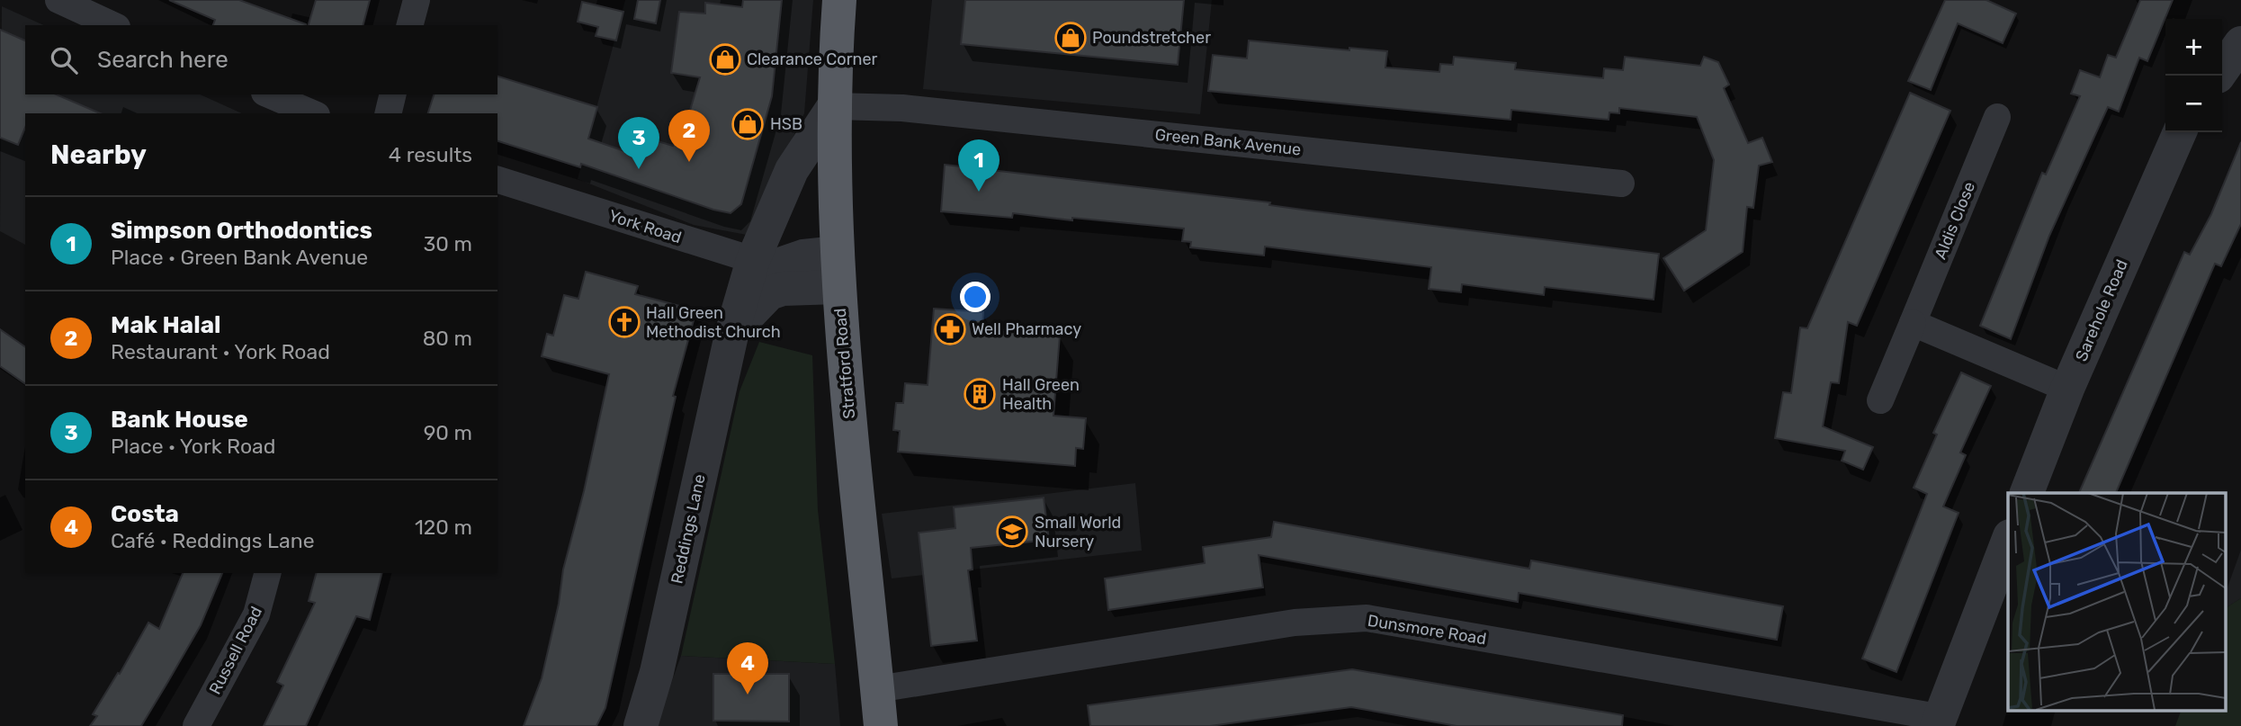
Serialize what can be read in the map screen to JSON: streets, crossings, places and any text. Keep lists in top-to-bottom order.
{
  "streets": {
    "highway": ["Stratford Road"],
    "street": [
      "Green Bank Avenue",
      "Aldis Close",
      "York Road",
      "Sarehole Road",
      "Reddings Lane",
      "Dunsmore Road",
      "Russell Road"
    ]
  },
  "crossings": [
    ["Green Bank Avenue", "Stratford Road"],
    ["Green Bank Avenue", "Reddings Lane"],
    ["York Road", "Reddings Lane"],
    ["Stratford Road", "Reddings Lane"],
    ["Stratford Road", "Dunsmore Road"]
  ],
  "places": {
    "shop": ["Poundstretcher", "Clearance Corner", "HSB"],
    "church": ["Hall Green Methodist Church"],
    "pharmacy": ["Well Pharmacy"],
    "building": ["Hall Green Health"],
    "school or university": ["Small World Nursery"]
  },
  "page": {
    "map_buttons": ["+", "−"],
    "search": "Search here",
    "pins": [
      "2",
      "3",
      "1",
      "4"
    ],
    "heading": ["Nearby", "4 results"],
    "list": [
      {
        "mark": "1",
        "name": "Simpson Orthodontics",
        "note": "Place · Green Bank Avenue",
        "value": "30 m"
      },
      {
        "mark": "2",
        "name": "Mak Halal",
        "note": "Restaurant · York Road",
        "value": "80 m"
      },
      {
        "mark": "3",
        "name": "Bank House",
        "note": "Place · York Road",
        "value": "90 m"
      },
      {
        "mark": "4",
        "name": "Costa",
        "note": "Café · Reddings Lane",
        "value": "120 m"
      }
    ]
  }
}
